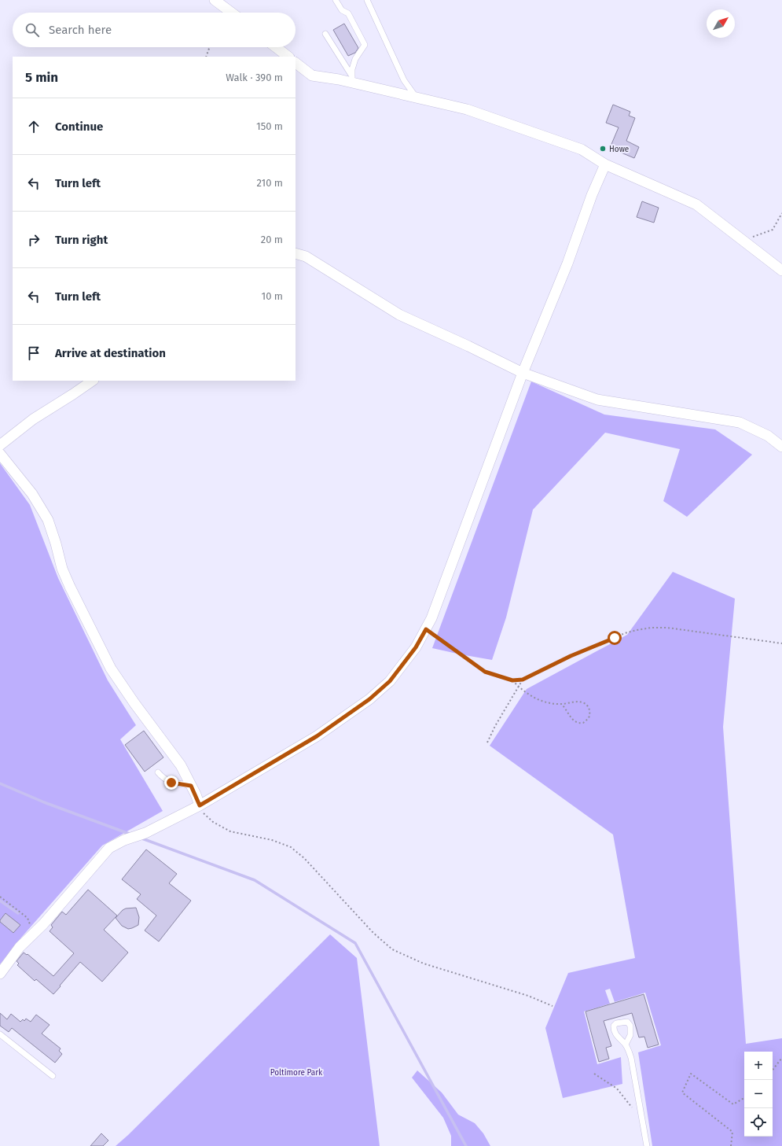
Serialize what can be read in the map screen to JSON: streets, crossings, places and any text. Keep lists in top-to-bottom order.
{
  "parks": ["Poltimore Park"],
  "places": ["Howe"],
  "north": "top right",
  "page": {
    "search": "Search here",
    "heading": ["5 min", "Walk · 390 m"],
    "list": [
      ["Continue", "150 m"],
      ["Turn left", "210 m"],
      ["Turn right", "20 m"],
      ["Turn left", "10 m"],
      "Arrive at destination"
    ],
    "map_buttons": ["+", "−"]
  }
}
